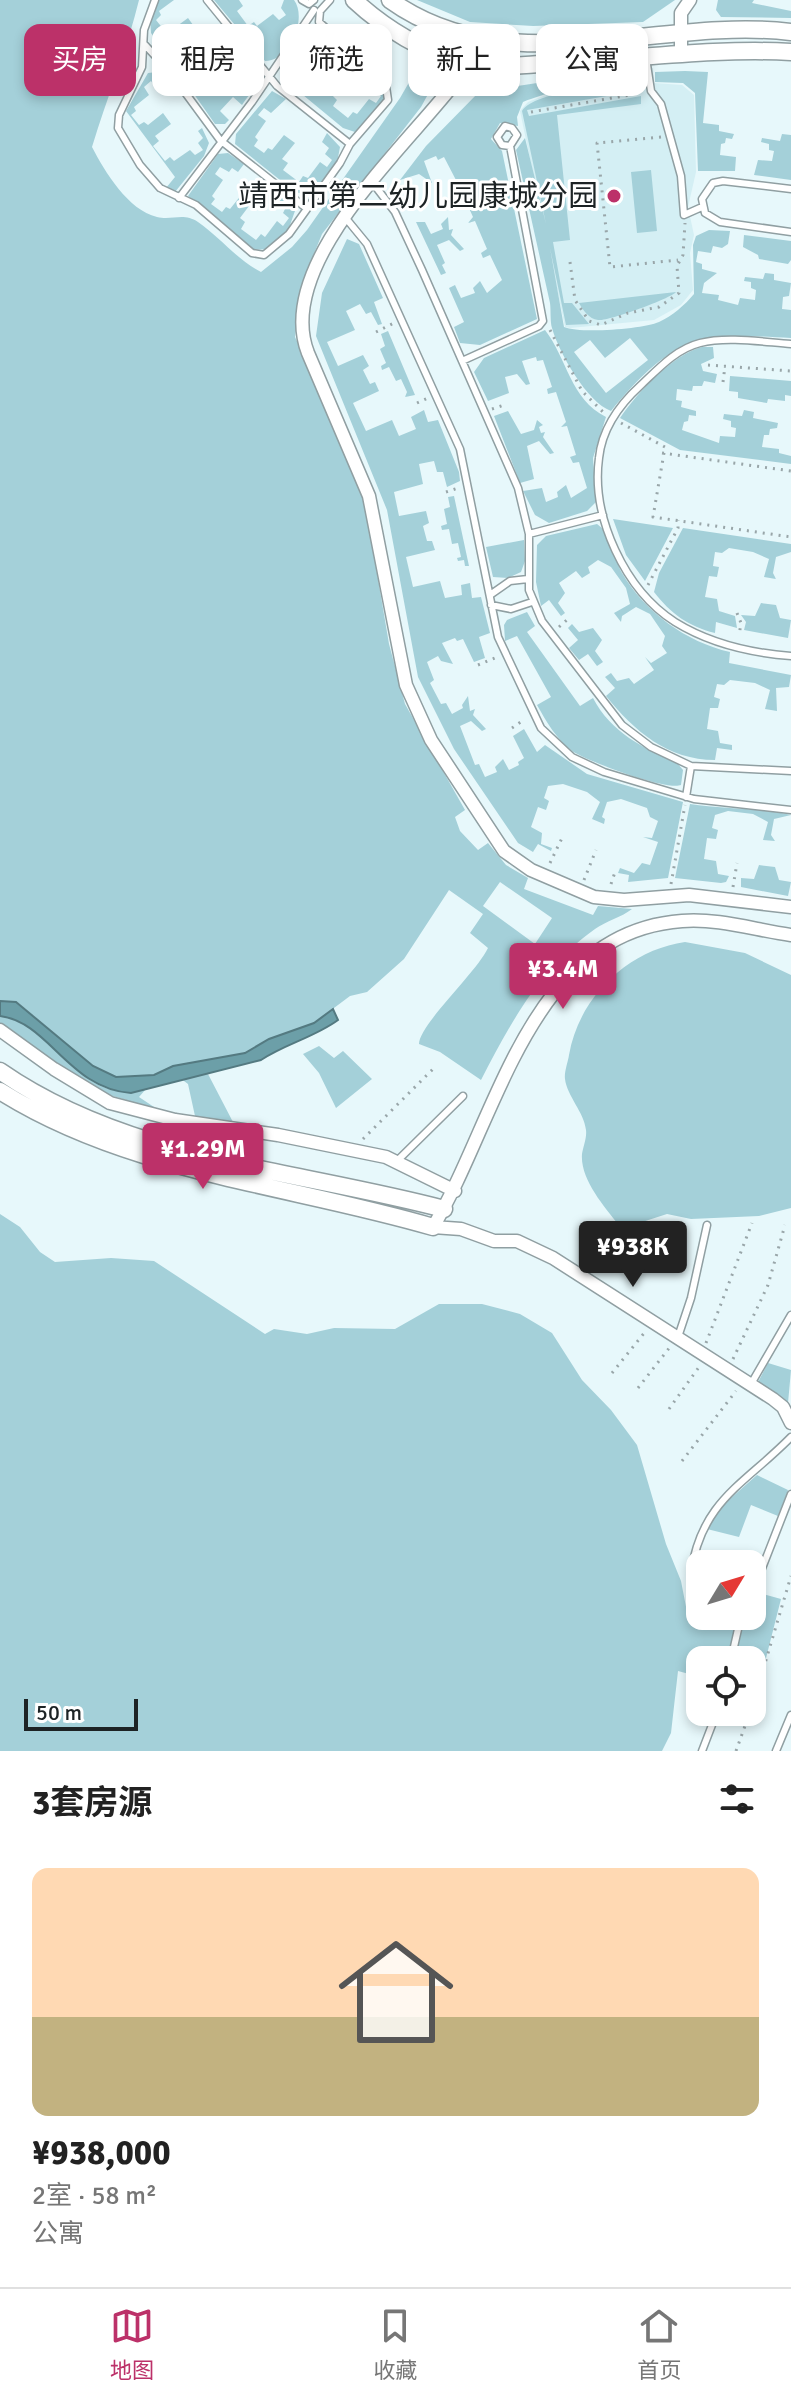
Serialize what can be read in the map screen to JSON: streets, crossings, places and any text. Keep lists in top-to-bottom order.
{
  "places": ["靖西市第二幼儿园康城分园"],
  "scale_bar": "50 m",
  "north": "top right",
  "page": {
    "chip": [
      "买房",
      "租房",
      "筛选",
      "新上",
      "公寓"
    ],
    "price": ["¥3.4M", "¥1.29M", "¥938K"],
    "scale": "50 m",
    "heading": "3套房源",
    "list": [
      {
        "name": "¥938,000",
        "note": "2室 · 58 m² · 公寓"
      }
    ],
    "tabs": ["地图", "收藏", "首页"]
  }
}
